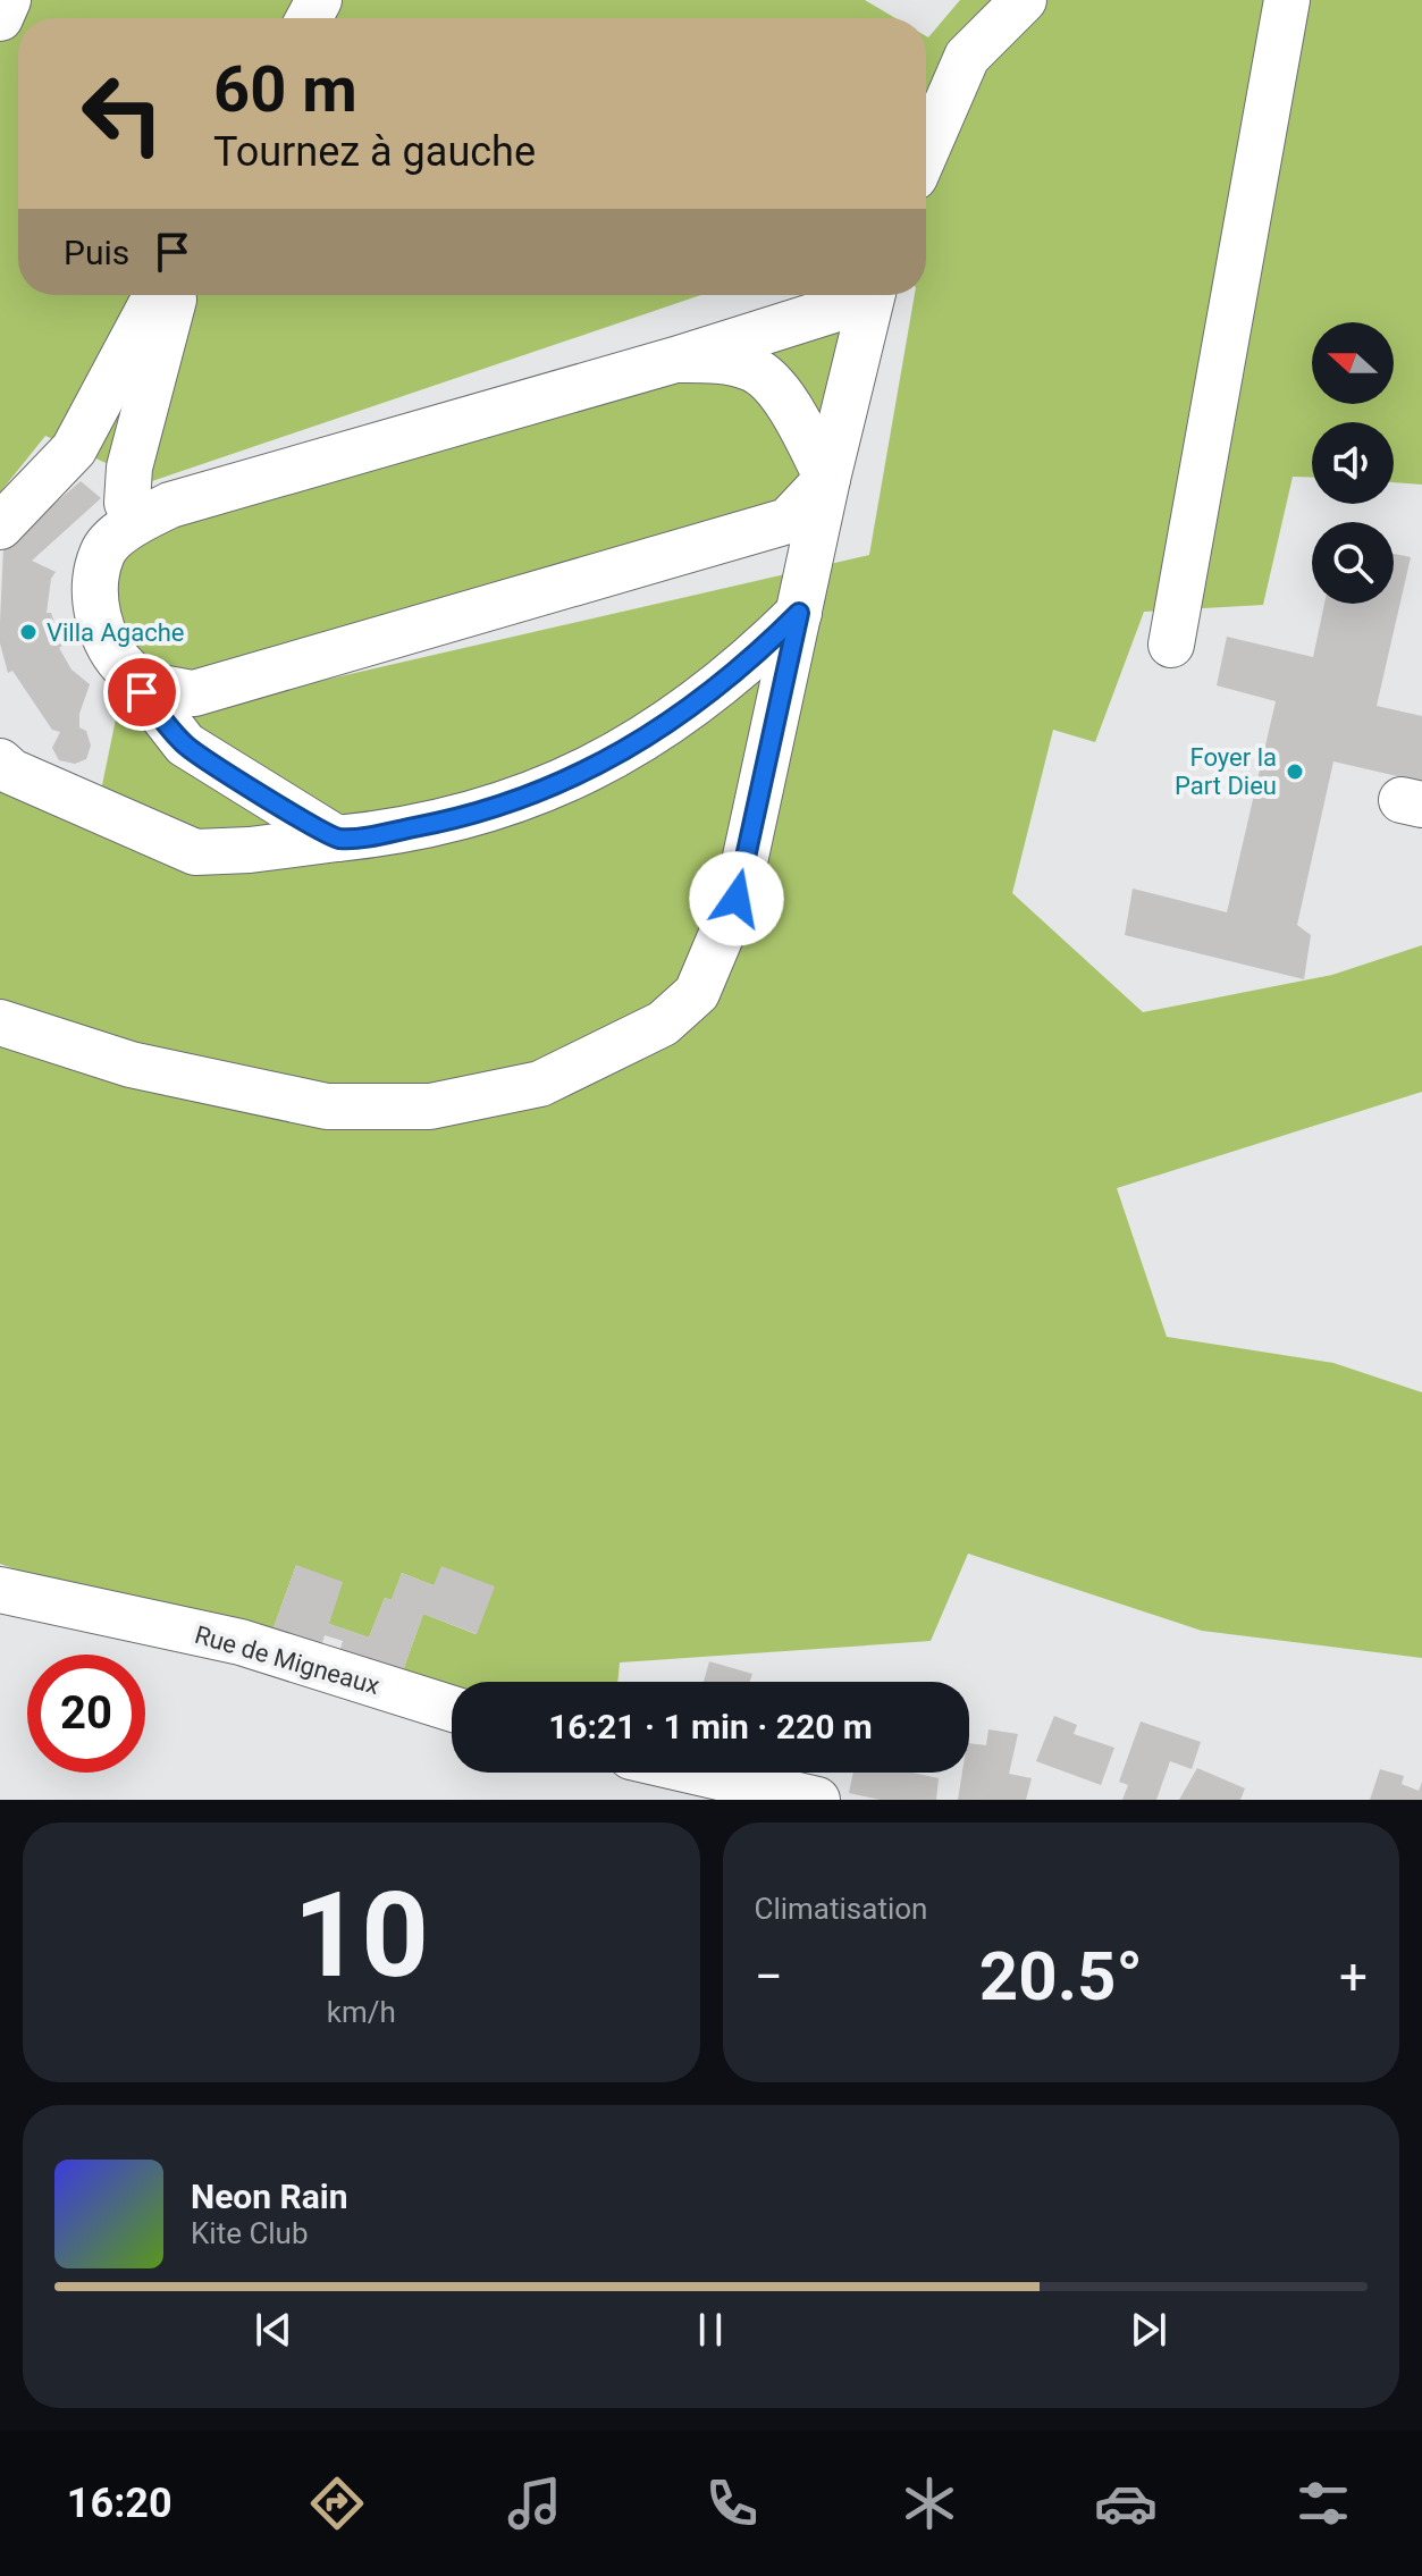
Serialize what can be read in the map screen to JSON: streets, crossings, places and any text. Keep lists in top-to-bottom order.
{
  "streets": {
    "street": ["Rue de Migneaux"]
  },
  "places": ["Villa Agache", "Foyer la Part Dieu"],
  "north": "left",
  "page": {
    "turn": ["60 m", "Tournez à gauche"],
    "then": "Puis",
    "limit": "20",
    "trip": "16:21 · 1 min · 220 m",
    "tile": [
      ["10", "km/h"],
      "Climatisation"
    ],
    "heat": ["−", "20.5°", "+"],
    "song": ["Neon Rain", "Kite Club"],
    "tabs": "16:20"
  }
}
